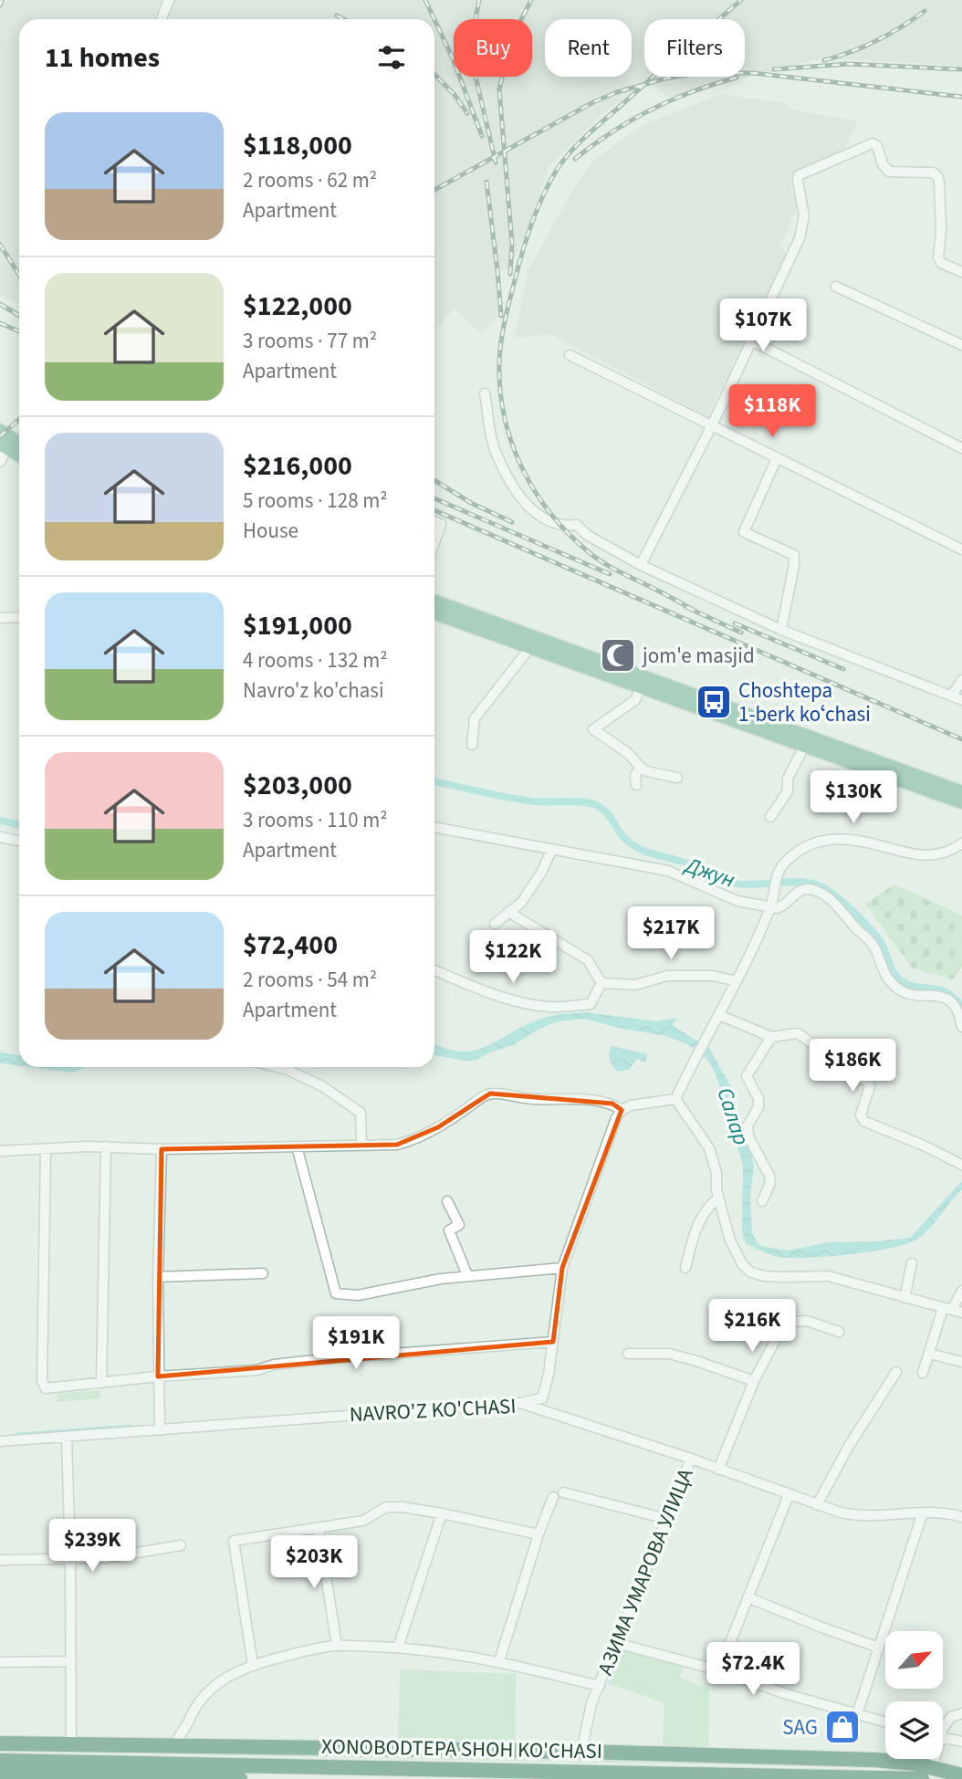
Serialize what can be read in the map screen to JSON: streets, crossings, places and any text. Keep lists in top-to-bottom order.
{
  "streets": {
    "highway": ["XONOBODTEPA SHOH KO'CHASI"],
    "street": ["NAVRO'Z KO'CHASI", "АЗИМА УМАРОВА УЛИЦА"]
  },
  "crossings": [
    ["NAVRO'Z KO'CHASI", "АЗИМА УМАРОВА УЛИЦА"]
  ],
  "water": ["Джун", "Салар"],
  "places": {
    "mosque": ["jom'e masjid"],
    "bus stop": ["Choshtepa 1-berk koʻchasi"],
    "shop": ["SAG"]
  },
  "north": "top right",
  "page": {
    "chip": ["Buy", "Rent", "Filters"],
    "heading": "11 homes",
    "list": [
      {
        "name": "$118,000",
        "note": "2 rooms · 62 m² · Apartment"
      },
      {
        "name": "$122,000",
        "note": "3 rooms · 77 m² · Apartment"
      },
      {
        "name": "$216,000",
        "note": "5 rooms · 128 m² · House"
      },
      {
        "name": "$191,000",
        "note": "4 rooms · 132 m² · Navro'z ko'chasi"
      },
      {
        "name": "$203,000",
        "note": "3 rooms · 110 m² · Apartment"
      },
      {
        "name": "$72,400",
        "note": "2 rooms · 54 m² · Apartment"
      }
    ],
    "price": [
      "$107K",
      "$118K",
      "$130K",
      "$217K",
      "$122K",
      "$186K",
      "$216K",
      "$191K",
      "$239K",
      "$203K",
      "$72.4K"
    ]
  }
}
